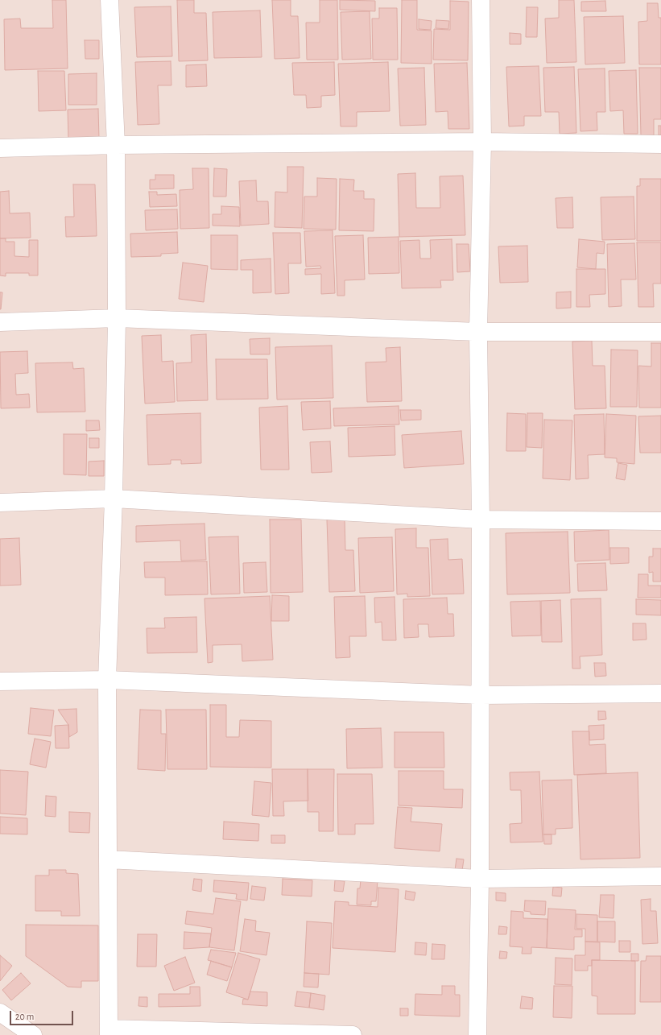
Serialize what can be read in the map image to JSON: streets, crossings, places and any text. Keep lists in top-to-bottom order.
{
  "scale_bar": "20 m"
}
